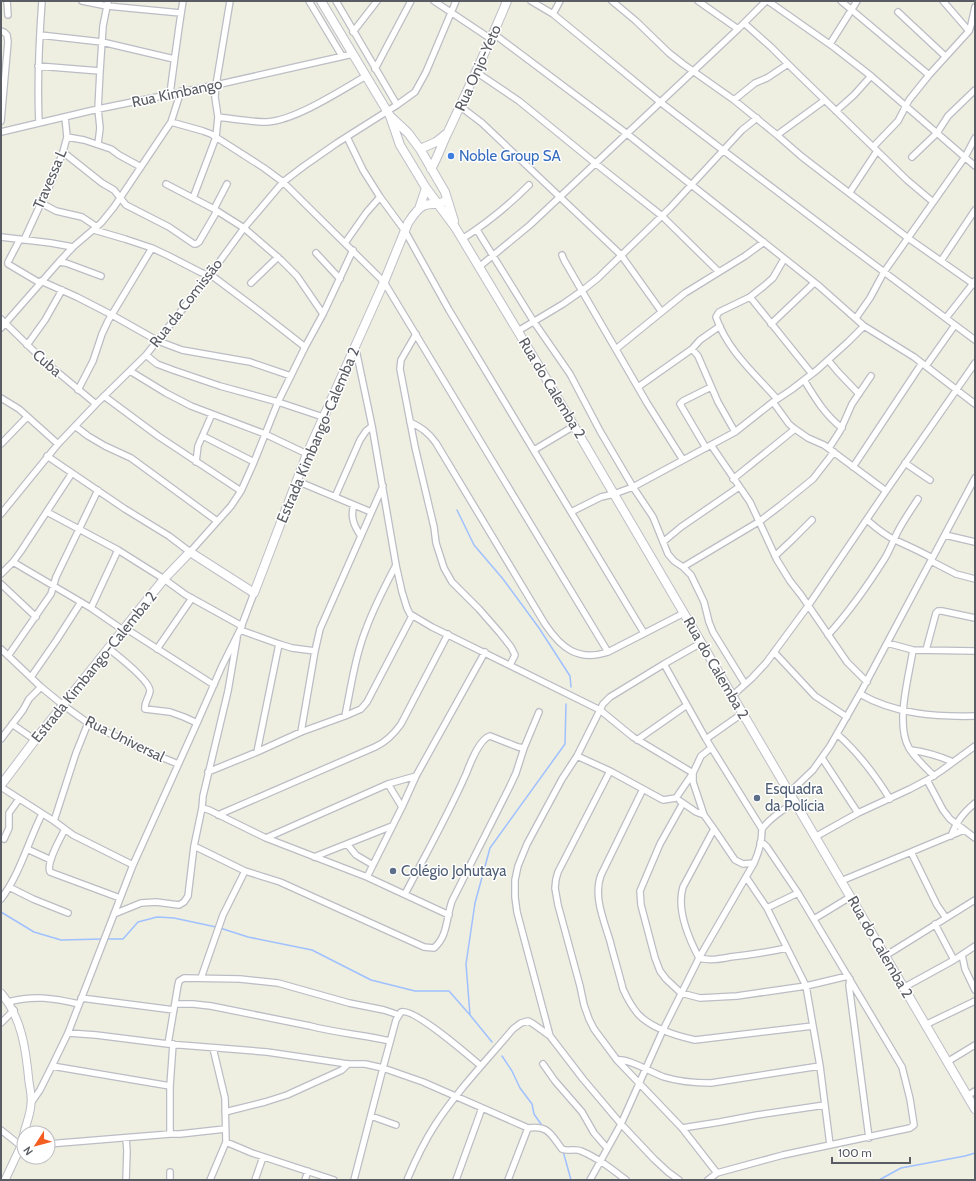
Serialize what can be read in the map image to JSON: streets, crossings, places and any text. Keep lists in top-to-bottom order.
{
  "streets": {
    "main road": ["Rua Onjo-Yeto", "Rua do Calemba 2", "Estrada Kimbango-Calemba 2"],
    "street": [
      "Rua Kimbango",
      "Travessa L",
      "Rua da Comissão",
      "Cuba",
      "Rua Universal"
    ]
  },
  "crossings": [
    ["Rua Onjo-Yeto", "Rua do Calemba 2"],
    ["Rua Kimbango", "Travessa L"],
    ["Rua Kimbango", "Rua do Calemba 2"],
    ["Rua da Comissão", "Cuba"],
    ["Rua da Comissão", "Rua do Calemba 2"],
    ["Estrada Kimbango-Calemba 2", "Rua Universal"]
  ],
  "places": ["Noble Group SA", "Esquadra da Polícia", "Colégio Johutaya"],
  "scale_bar": "100 m",
  "north": "bottom left"
}
